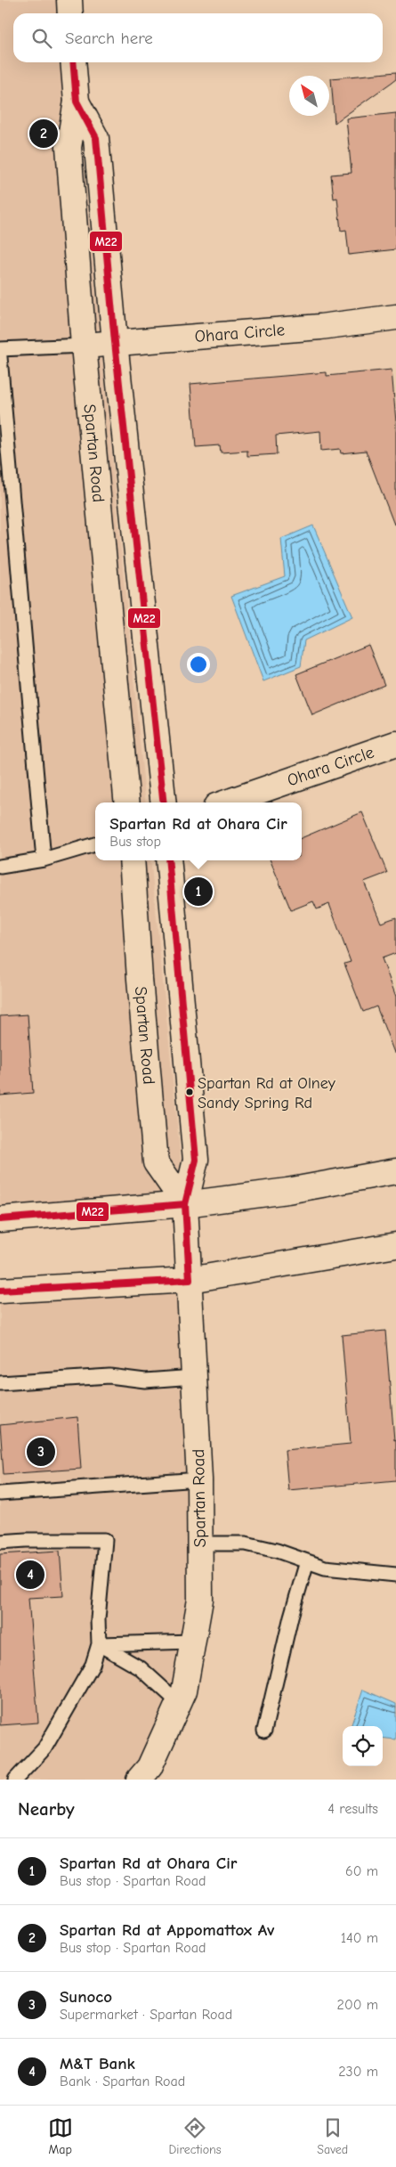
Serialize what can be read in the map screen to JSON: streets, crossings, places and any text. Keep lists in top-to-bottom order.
{
  "streets": {
    "street": ["Ohara Circle", "Spartan Road"]
  },
  "crossings": [
    ["Ohara Circle", "Spartan Road"]
  ],
  "places": ["Spartan Rd at Olney Sandy Spring Rd"],
  "lines": ["transit line M22"],
  "north": "top left",
  "page": {
    "search": "Search here",
    "pins": [
      "2",
      "1",
      "3",
      "4"
    ],
    "popup": ["Spartan Rd at Ohara Cir", "Bus stop"],
    "heading": ["Nearby", "4 results"],
    "list": [
      {
        "mark": "1",
        "name": "Spartan Rd at Ohara Cir",
        "note": "Bus stop · Spartan Road",
        "value": "60 m"
      },
      {
        "mark": "2",
        "name": "Spartan Rd at Appomattox Av",
        "note": "Bus stop · Spartan Road",
        "value": "140 m"
      },
      {
        "mark": "3",
        "name": "Sunoco",
        "note": "Supermarket · Spartan Road",
        "value": "200 m"
      },
      {
        "mark": "4",
        "name": "M&T Bank",
        "note": "Bank · Spartan Road",
        "value": "230 m"
      }
    ],
    "nav": ["Map", "Directions", "Saved"]
  }
}
